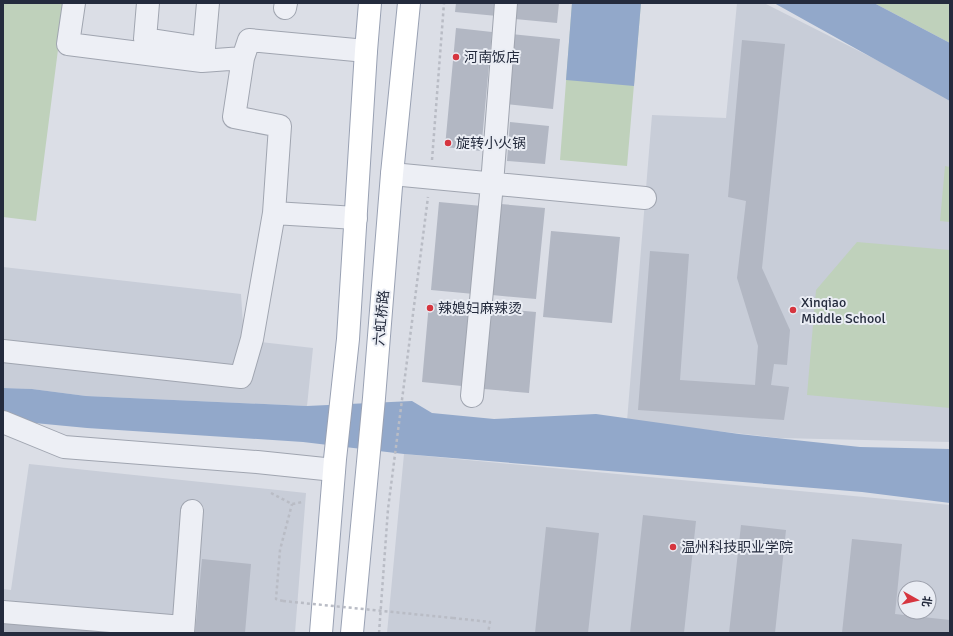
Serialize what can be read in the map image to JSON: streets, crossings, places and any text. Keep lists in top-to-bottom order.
{
  "streets": {
    "main road": ["六虹桥路"]
  },
  "places": [
    "河南饭店",
    "旋转小火锅",
    "辣媳妇麻辣烫",
    "Xinqiao Middle School",
    "温州科技职业学院"
  ],
  "north": "right"
}
